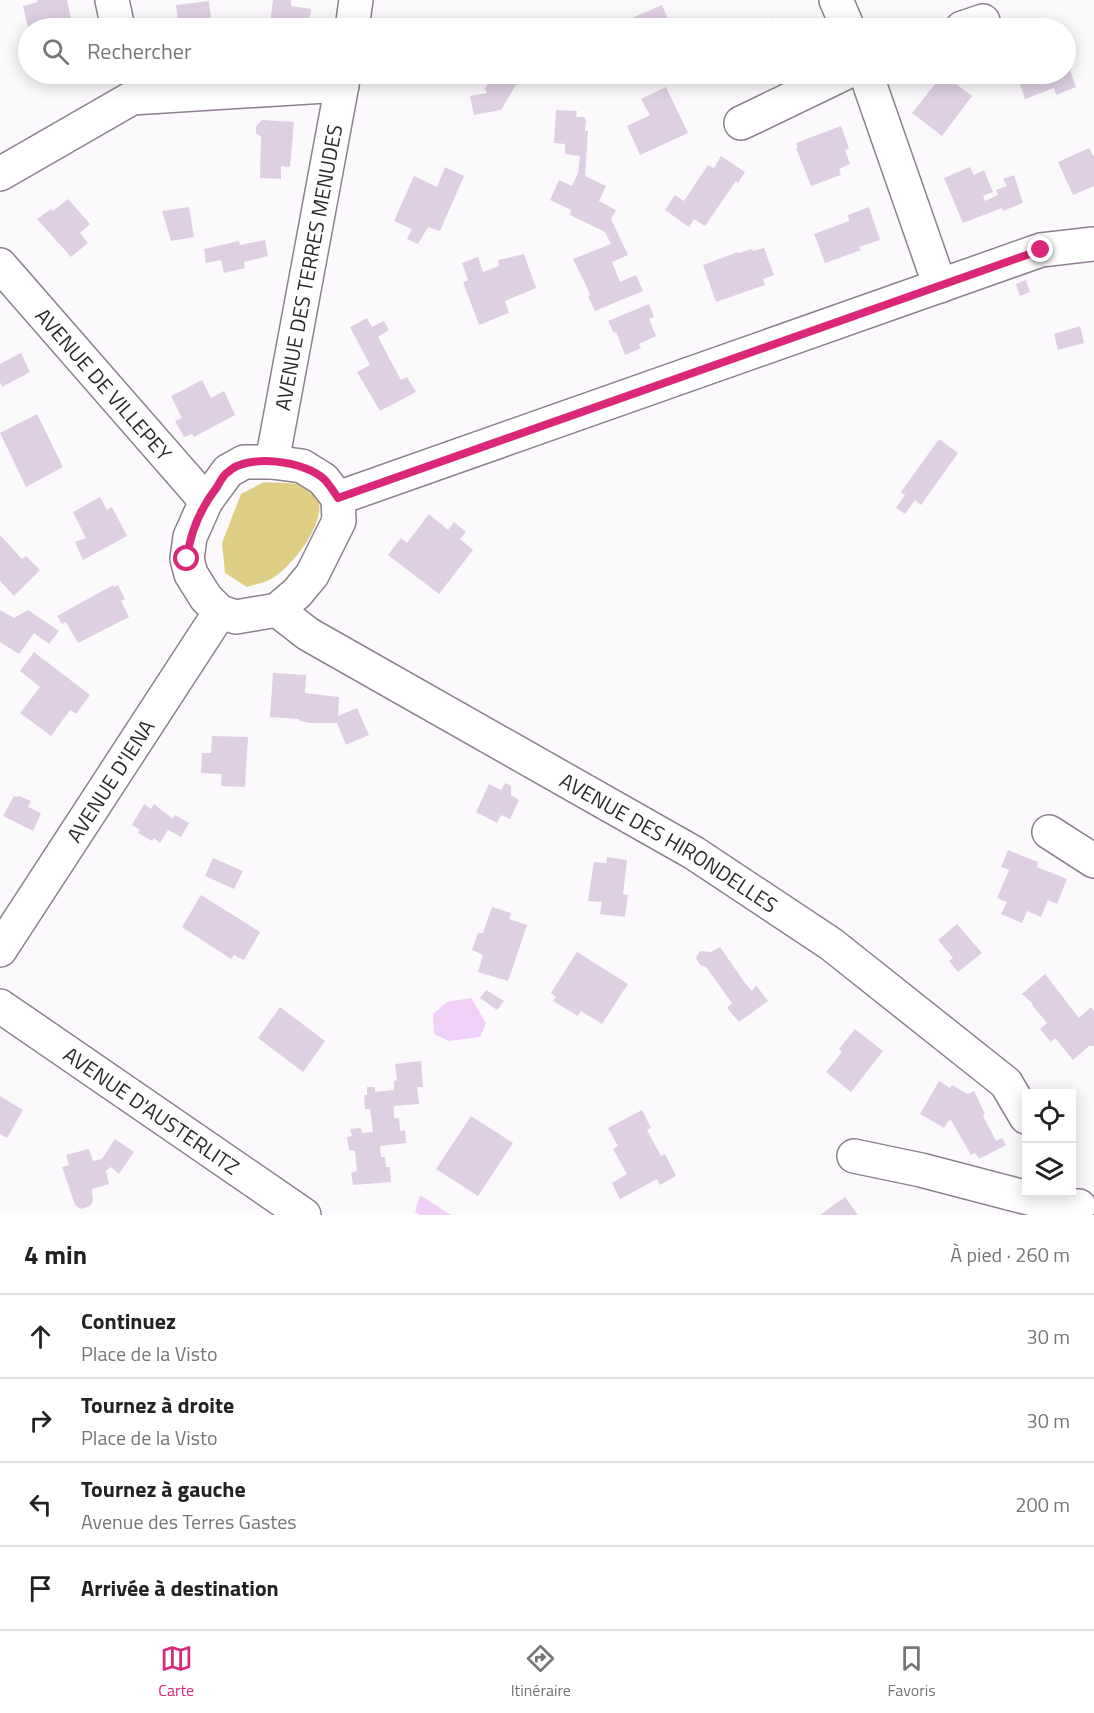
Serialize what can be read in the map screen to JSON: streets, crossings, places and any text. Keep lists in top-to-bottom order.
{
  "streets": {
    "street": [
      "AVENUE DES TERRES MENUDES",
      "AVENUE DE VILLEPEY",
      "AVENUE D'IENA",
      "AVENUE DES HIRONDELLES",
      "AVENUE D'AUSTERLITZ"
    ]
  },
  "crossings": [
    ["AVENUE DES TERRES MENUDES", "AVENUE DE VILLEPEY"],
    ["AVENUE DES TERRES MENUDES", "AVENUE D'IENA"],
    ["AVENUE DES TERRES MENUDES", "AVENUE DES HIRONDELLES"],
    ["AVENUE DE VILLEPEY", "AVENUE D'IENA"],
    ["AVENUE DE VILLEPEY", "AVENUE DES HIRONDELLES"],
    ["AVENUE D'IENA", "AVENUE DES HIRONDELLES"]
  ],
  "page": {
    "search": "Rechercher",
    "heading": ["4 min", "À pied · 260 m"],
    "list": [
      ["Continuez", "Place de la Visto", "30 m"],
      ["Tournez à droite", "Place de la Visto", "30 m"],
      ["Tournez à gauche", "Avenue des Terres Gastes", "200 m"],
      "Arrivée à destination"
    ],
    "nav": ["Carte", "Itinéraire", "Favoris"]
  }
}
